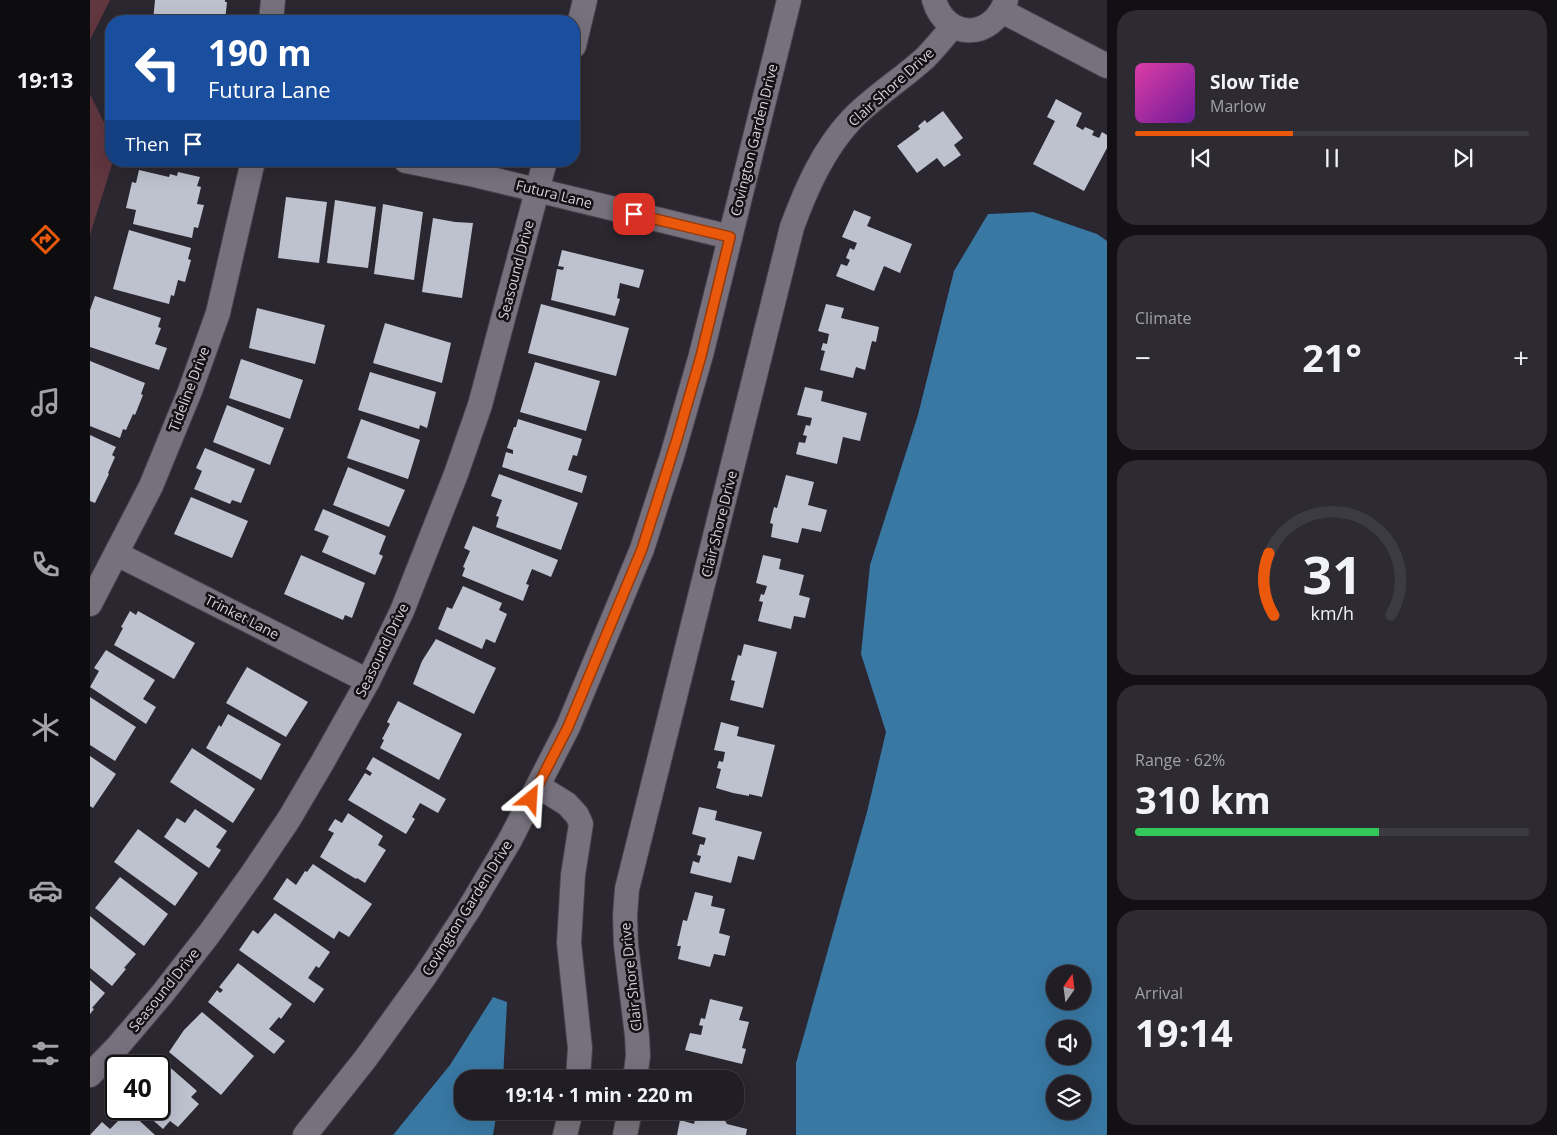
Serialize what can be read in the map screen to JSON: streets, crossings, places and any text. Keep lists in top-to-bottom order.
{
  "streets": {
    "street": [
      "Clair Shore Drive",
      "Covington Garden Drive",
      "Futura Lane",
      "Seasound Drive",
      "Tideline Drive",
      "Trinket Lane"
    ]
  },
  "crossings": [
    ["Covington Garden Drive", "Futura Lane"],
    ["Futura Lane", "Seasound Drive"],
    ["Seasound Drive", "Trinket Lane"],
    ["Tideline Drive", "Trinket Lane"]
  ],
  "north": "top",
  "page": {
    "tabs": "19:13",
    "turn": ["190 m", "Futura Lane"],
    "song": ["Slow Tide", "Marlow"],
    "then": "Then",
    "tile": [
      "Climate",
      ["Range · 62%", "310 km"],
      ["Arrival", "19:14"]
    ],
    "heat": ["−", "21°", "+"],
    "limit": "40",
    "trip": "19:14 · 1 min · 220 m",
    "gauge": ["31", "km/h"]
  }
}
